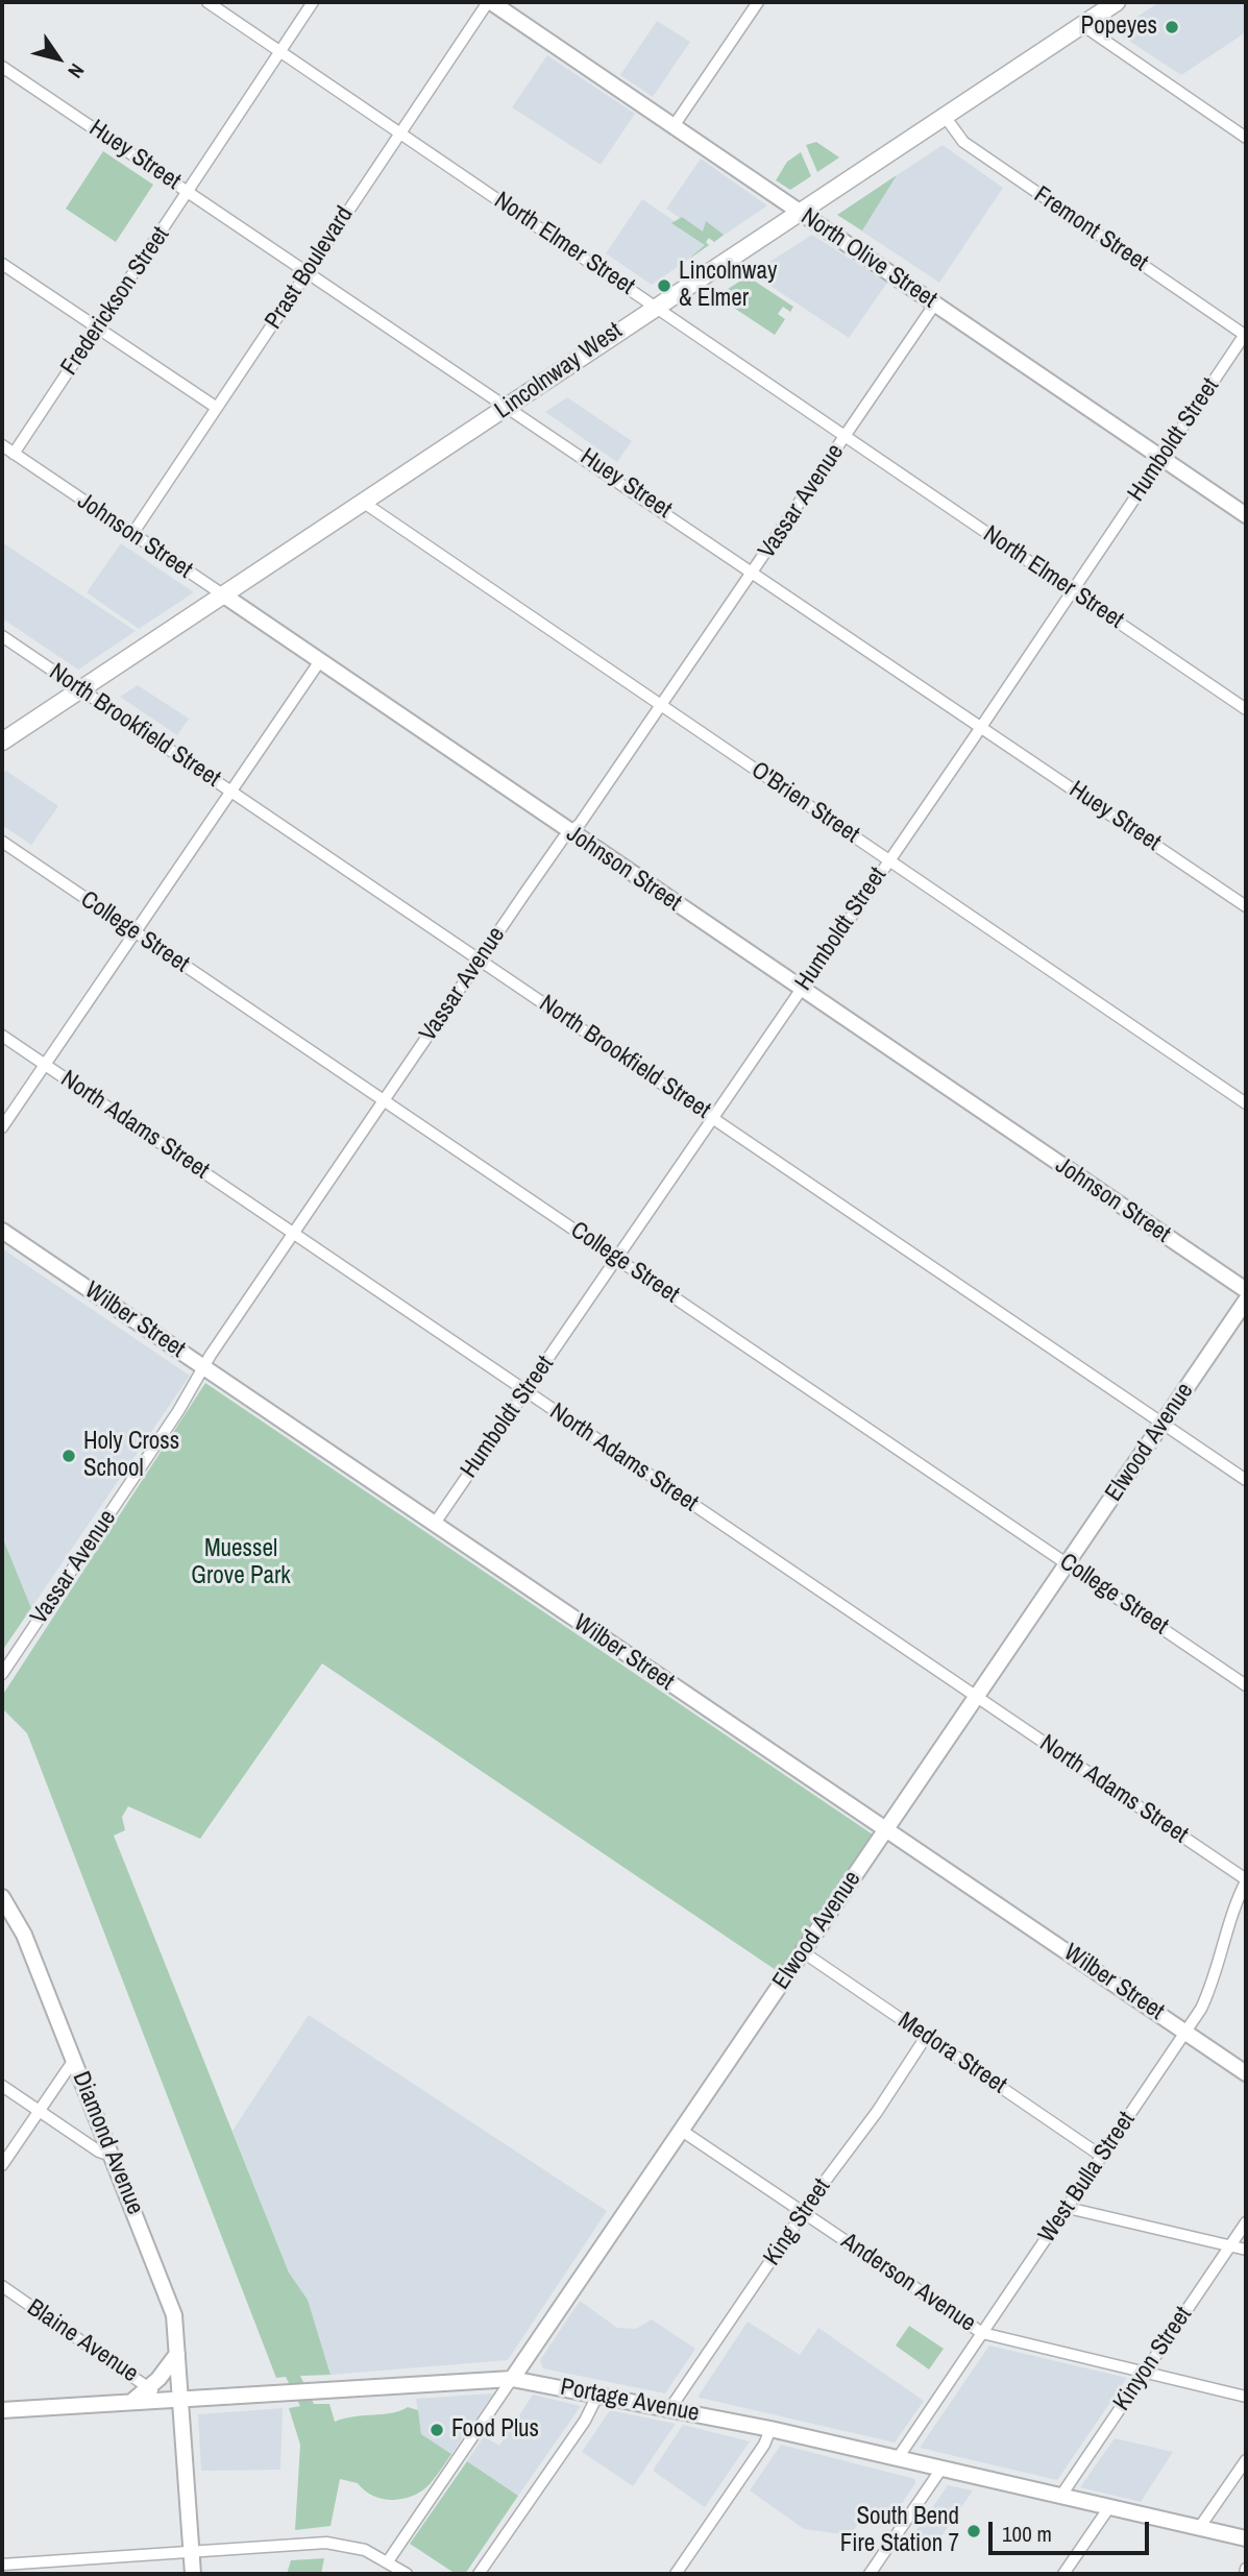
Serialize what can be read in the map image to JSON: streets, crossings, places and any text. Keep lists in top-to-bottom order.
{
  "streets": {
    "main road": ["Lincolnway West"],
    "street": [
      "Huey Street",
      "Fremont Street",
      "North Elmer Street",
      "North Olive Street",
      "Prast Boulevard",
      "Frederickson Street",
      "Humboldt Street",
      "Vassar Avenue",
      "Johnson Street",
      "North Brookfield Street",
      "O'Brien Street",
      "College Street",
      "North Adams Street",
      "Wilber Street",
      "Elwood Avenue",
      "Medora Street",
      "Diamond Avenue",
      "West Bulla Street",
      "King Street",
      "Anderson Avenue",
      "Blaine Avenue",
      "Kinyon Street",
      "Portage Avenue"
    ]
  },
  "crossings": [
    ["Huey Street", "Prast Boulevard"],
    ["Huey Street", "Frederickson Street"],
    ["Huey Street", "Lincolnway West"],
    ["Huey Street", "Humboldt Street"],
    ["Huey Street", "Vassar Avenue"],
    ["Fremont Street", "Lincolnway West"],
    ["Fremont Street", "Humboldt Street"],
    ["North Elmer Street", "Prast Boulevard"],
    ["North Elmer Street", "Frederickson Street"],
    ["North Elmer Street", "Lincolnway West"],
    ["North Elmer Street", "Humboldt Street"],
    ["North Elmer Street", "Vassar Avenue"],
    ["North Olive Street", "Prast Boulevard"],
    ["North Olive Street", "Lincolnway West"],
    ["North Olive Street", "Humboldt Street"],
    ["North Olive Street", "Vassar Avenue"],
    ["Prast Boulevard", "Johnson Street"],
    ["Frederickson Street", "Johnson Street"],
    ["Lincolnway West", "Johnson Street"],
    ["Lincolnway West", "North Brookfield Street"],
    ["Lincolnway West", "O'Brien Street"],
    ["Humboldt Street", "Johnson Street"],
    ["Humboldt Street", "North Brookfield Street"],
    ["Humboldt Street", "O'Brien Street"],
    ["Humboldt Street", "College Street"],
    ["Humboldt Street", "North Adams Street"],
    ["Humboldt Street", "Wilber Street"],
    ["Vassar Avenue", "Johnson Street"],
    ["Vassar Avenue", "North Brookfield Street"],
    ["Vassar Avenue", "O'Brien Street"],
    ["Vassar Avenue", "College Street"],
    ["Vassar Avenue", "North Adams Street"],
    ["Vassar Avenue", "Wilber Street"],
    ["North Brookfield Street", "Elwood Avenue"],
    ["College Street", "Elwood Avenue"],
    ["North Adams Street", "Elwood Avenue"],
    ["North Adams Street", "West Bulla Street"],
    ["Wilber Street", "Elwood Avenue"],
    ["Wilber Street", "West Bulla Street"],
    ["Elwood Avenue", "Medora Street"],
    ["Elwood Avenue", "Anderson Avenue"],
    ["Elwood Avenue", "Portage Avenue"],
    ["Medora Street", "West Bulla Street"],
    ["Medora Street", "King Street"],
    ["Diamond Avenue", "Portage Avenue"],
    ["West Bulla Street", "Anderson Avenue"],
    ["West Bulla Street", "Portage Avenue"],
    ["King Street", "Anderson Avenue"],
    ["King Street", "Portage Avenue"],
    ["Anderson Avenue", "Kinyon Street"],
    ["Blaine Avenue", "Portage Avenue"],
    ["Kinyon Street", "Portage Avenue"]
  ],
  "parks": ["Muessel Grove Park"],
  "places": [
    "Popeyes",
    "Lincolnway & Elmer",
    "Holy Cross School",
    "Food Plus",
    "South Bend Fire Station 7"
  ],
  "scale_bar": "100 m",
  "north": "bottom right"
}
